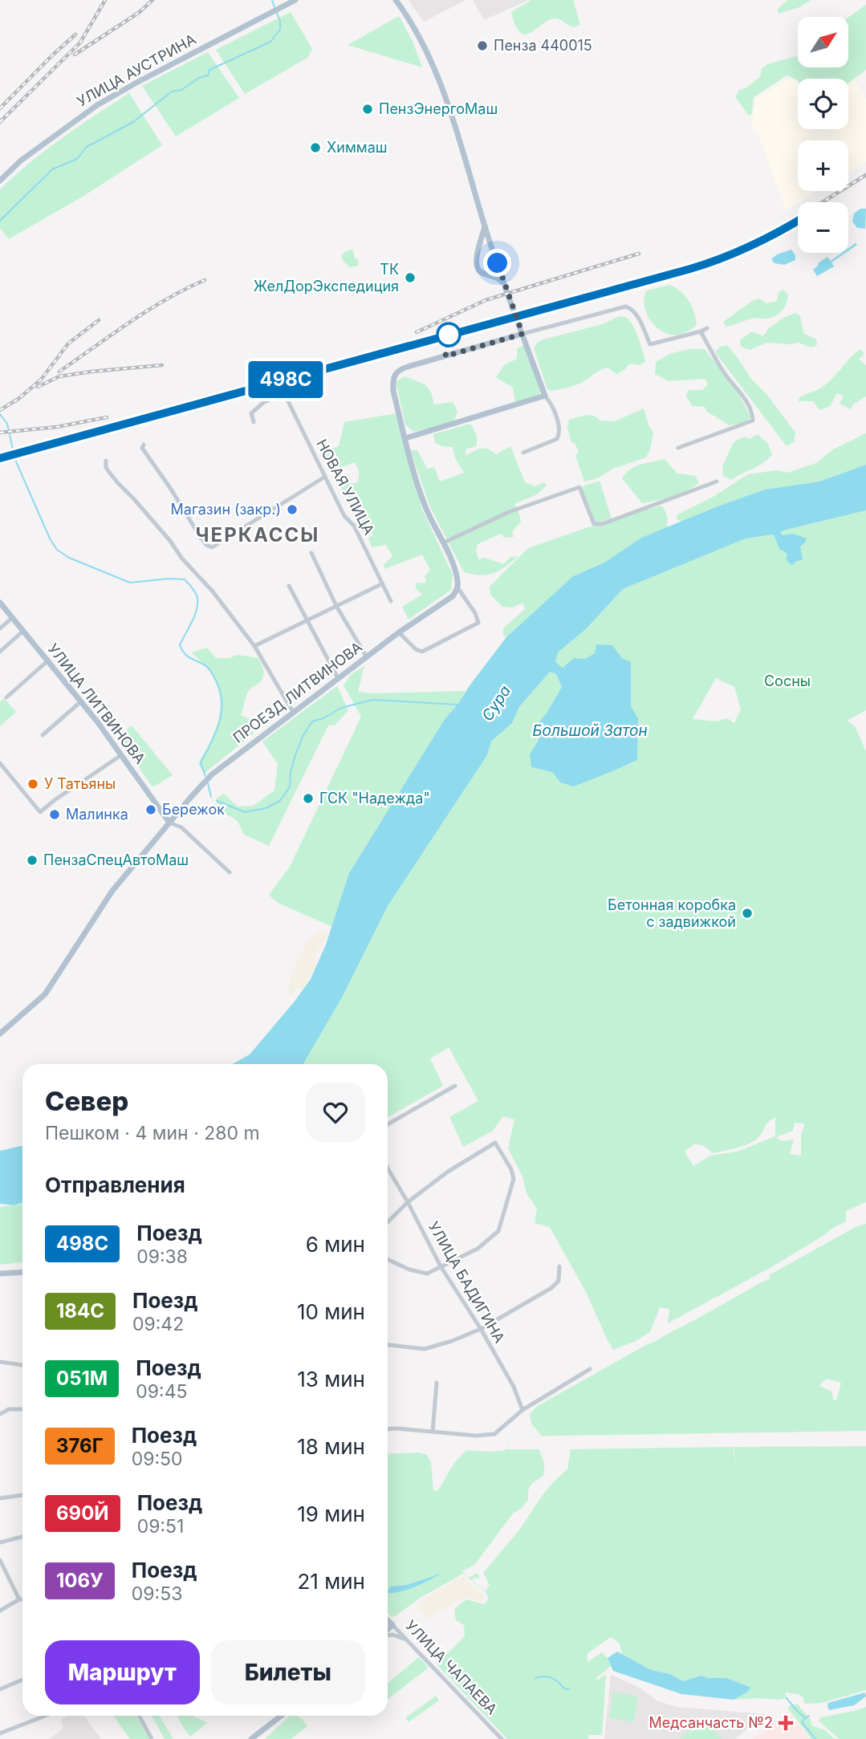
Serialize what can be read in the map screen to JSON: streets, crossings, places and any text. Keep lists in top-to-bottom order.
{
  "streets": {
    "main road": [
      "УЛИЦА АУСТРИНА",
      "ПРОЕЗД ЛИТВИНОВА",
      "УЛИЦА ЛИТВИНОВА",
      "УЛИЦА ЧАПАЕВА"
    ],
    "street": ["НОВАЯ УЛИЦА", "УЛИЦА БАДИГИНА"]
  },
  "crossings": [
    ["ПРОЕЗД ЛИТВИНОВА", "УЛИЦА ЛИТВИНОВА"]
  ],
  "districts": ["ЧЕРКАССЫ"],
  "water": ["Сура", "Большой Затон"],
  "parks": ["Сосны"],
  "places": {
    "other": [
      "Пенза 440015",
      "ПензЭнергоМаш",
      "Химмаш",
      "ТК ЖелДорЭкспедиция",
      "Магазин (закр.)",
      "У Татьяны",
      "ГСК \"Надежда\"",
      "Бережок",
      "Малинка",
      "ПензаСпецАвтоМаш",
      "Бетонная коробка с задвижкой"
    ],
    "health": ["Медсанчасть №2"]
  },
  "north": "top right",
  "page": {
    "on_map": "498С",
    "map_buttons": ["+", "−"],
    "heading": [
      ["Север", "Пешком · 4 мин · 280 m"],
      "Отправления"
    ],
    "list": [
      {
        "mark": "498С",
        "name": "Поезд",
        "note": "09:38",
        "value": "6 мин"
      },
      {
        "mark": "184С",
        "name": "Поезд",
        "note": "09:42",
        "value": "10 мин"
      },
      {
        "mark": "051М",
        "name": "Поезд",
        "note": "09:45",
        "value": "13 мин"
      },
      {
        "mark": "376Г",
        "name": "Поезд",
        "note": "09:50",
        "value": "18 мин"
      },
      {
        "mark": "690Й",
        "name": "Поезд",
        "note": "09:51",
        "value": "19 мин"
      },
      {
        "mark": "106У",
        "name": "Поезд",
        "note": "09:53",
        "value": "21 мин"
      }
    ],
    "buttons": ["Маршрут", "Билеты"]
  }
}
